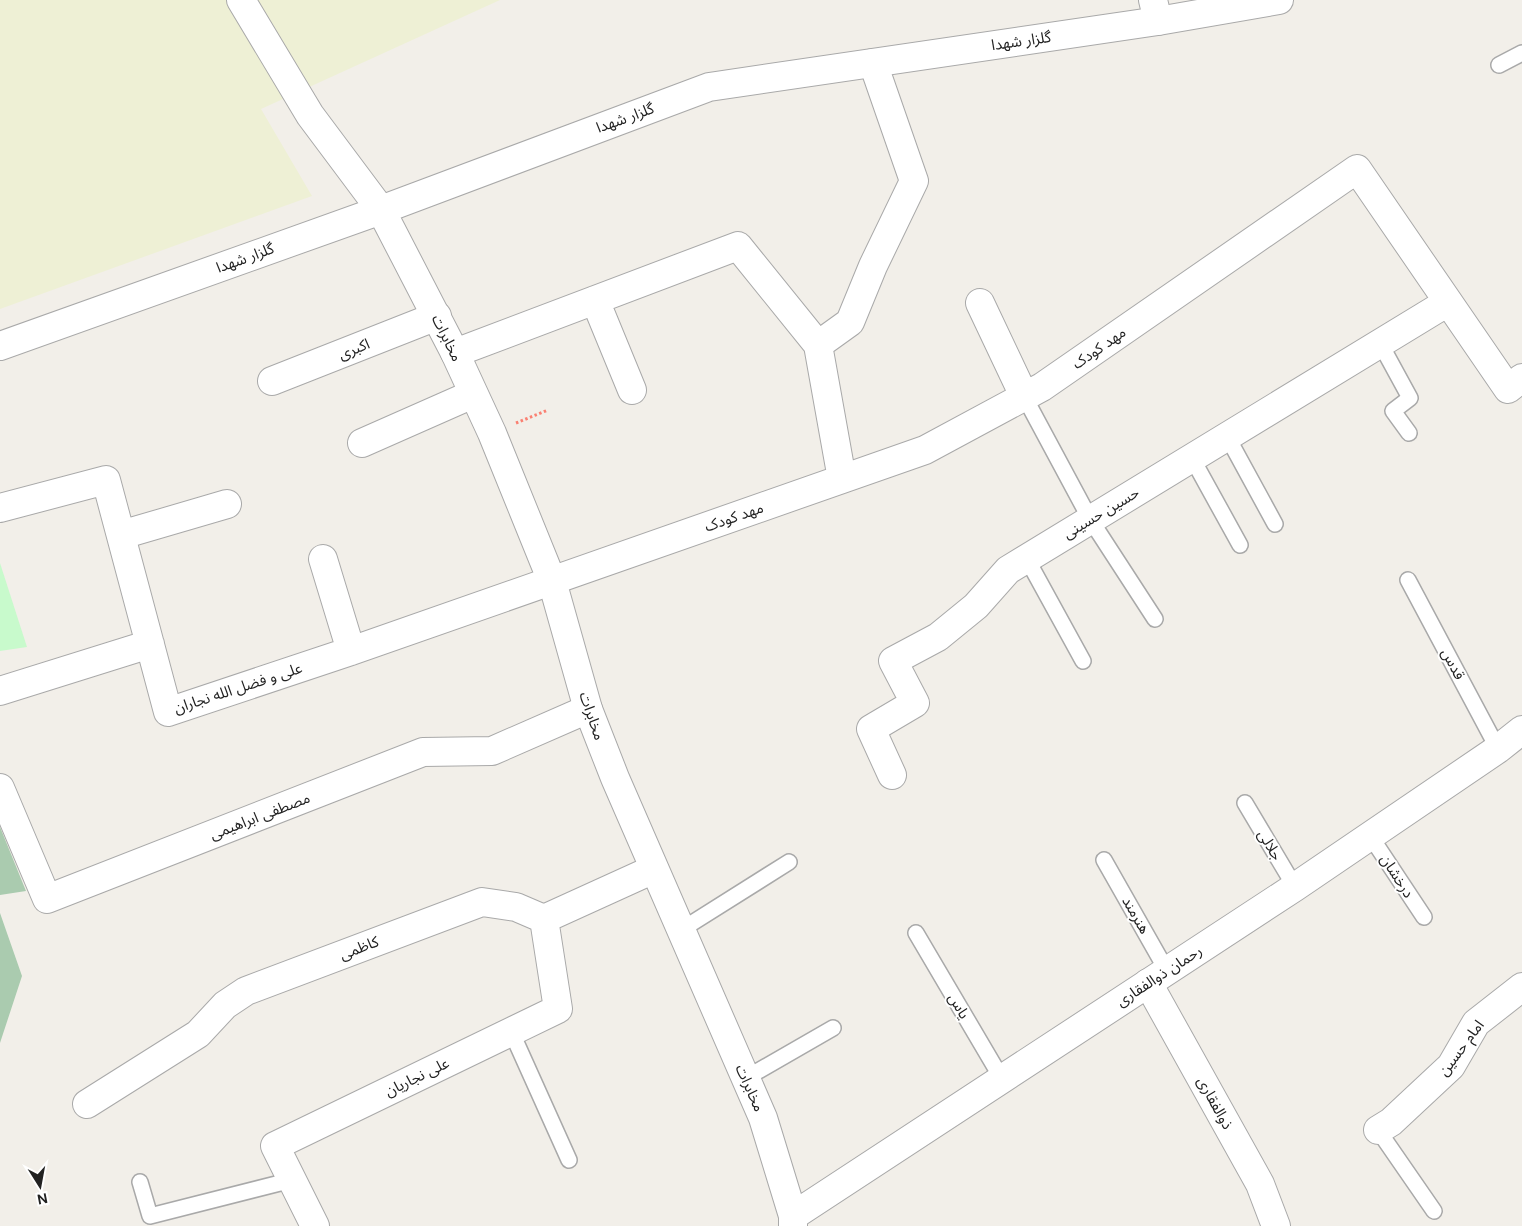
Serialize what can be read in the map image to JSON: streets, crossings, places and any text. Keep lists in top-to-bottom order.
{
  "streets": {
    "street": [
      "گلزار شهدا",
      "مخابرات",
      "مهد کودک",
      "اکبری",
      "حسین حسینی",
      "علی و فضل الله نجاران",
      "مصطفی ابراهیمی",
      "کاظمی",
      "رحمان ذوالفقاری",
      "امام حسین",
      "علی نجاریان",
      "ذوالفقاری"
    ],
    "lane": [
      "قدس",
      "جلالی",
      "درخشان",
      "هنرمند",
      "یاس"
    ]
  },
  "crossings": [
    ["گلزار شهدا", "مخابرات"],
    ["مخابرات", "مهد کودک"],
    ["مخابرات", "اکبری"],
    ["مخابرات", "علی و فضل الله نجاران"],
    ["مخابرات", "مصطفی ابراهیمی"],
    ["مخابرات", "رحمان ذوالفقاری"],
    ["مهد کودک", "حسین حسینی"],
    ["مهد کودک", "علی و فضل الله نجاران"],
    ["قدس", "رحمان ذوالفقاری"],
    ["جلالی", "رحمان ذوالفقاری"],
    ["درخشان", "رحمان ذوالفقاری"],
    ["هنرمند", "رحمان ذوالفقاری"],
    ["هنرمند", "ذوالفقاری"],
    ["کاظمی", "علی نجاریان"],
    ["رحمان ذوالفقاری", "یاس"],
    ["رحمان ذوالفقاری", "ذوالفقاری"]
  ],
  "north": "bottom"
}
